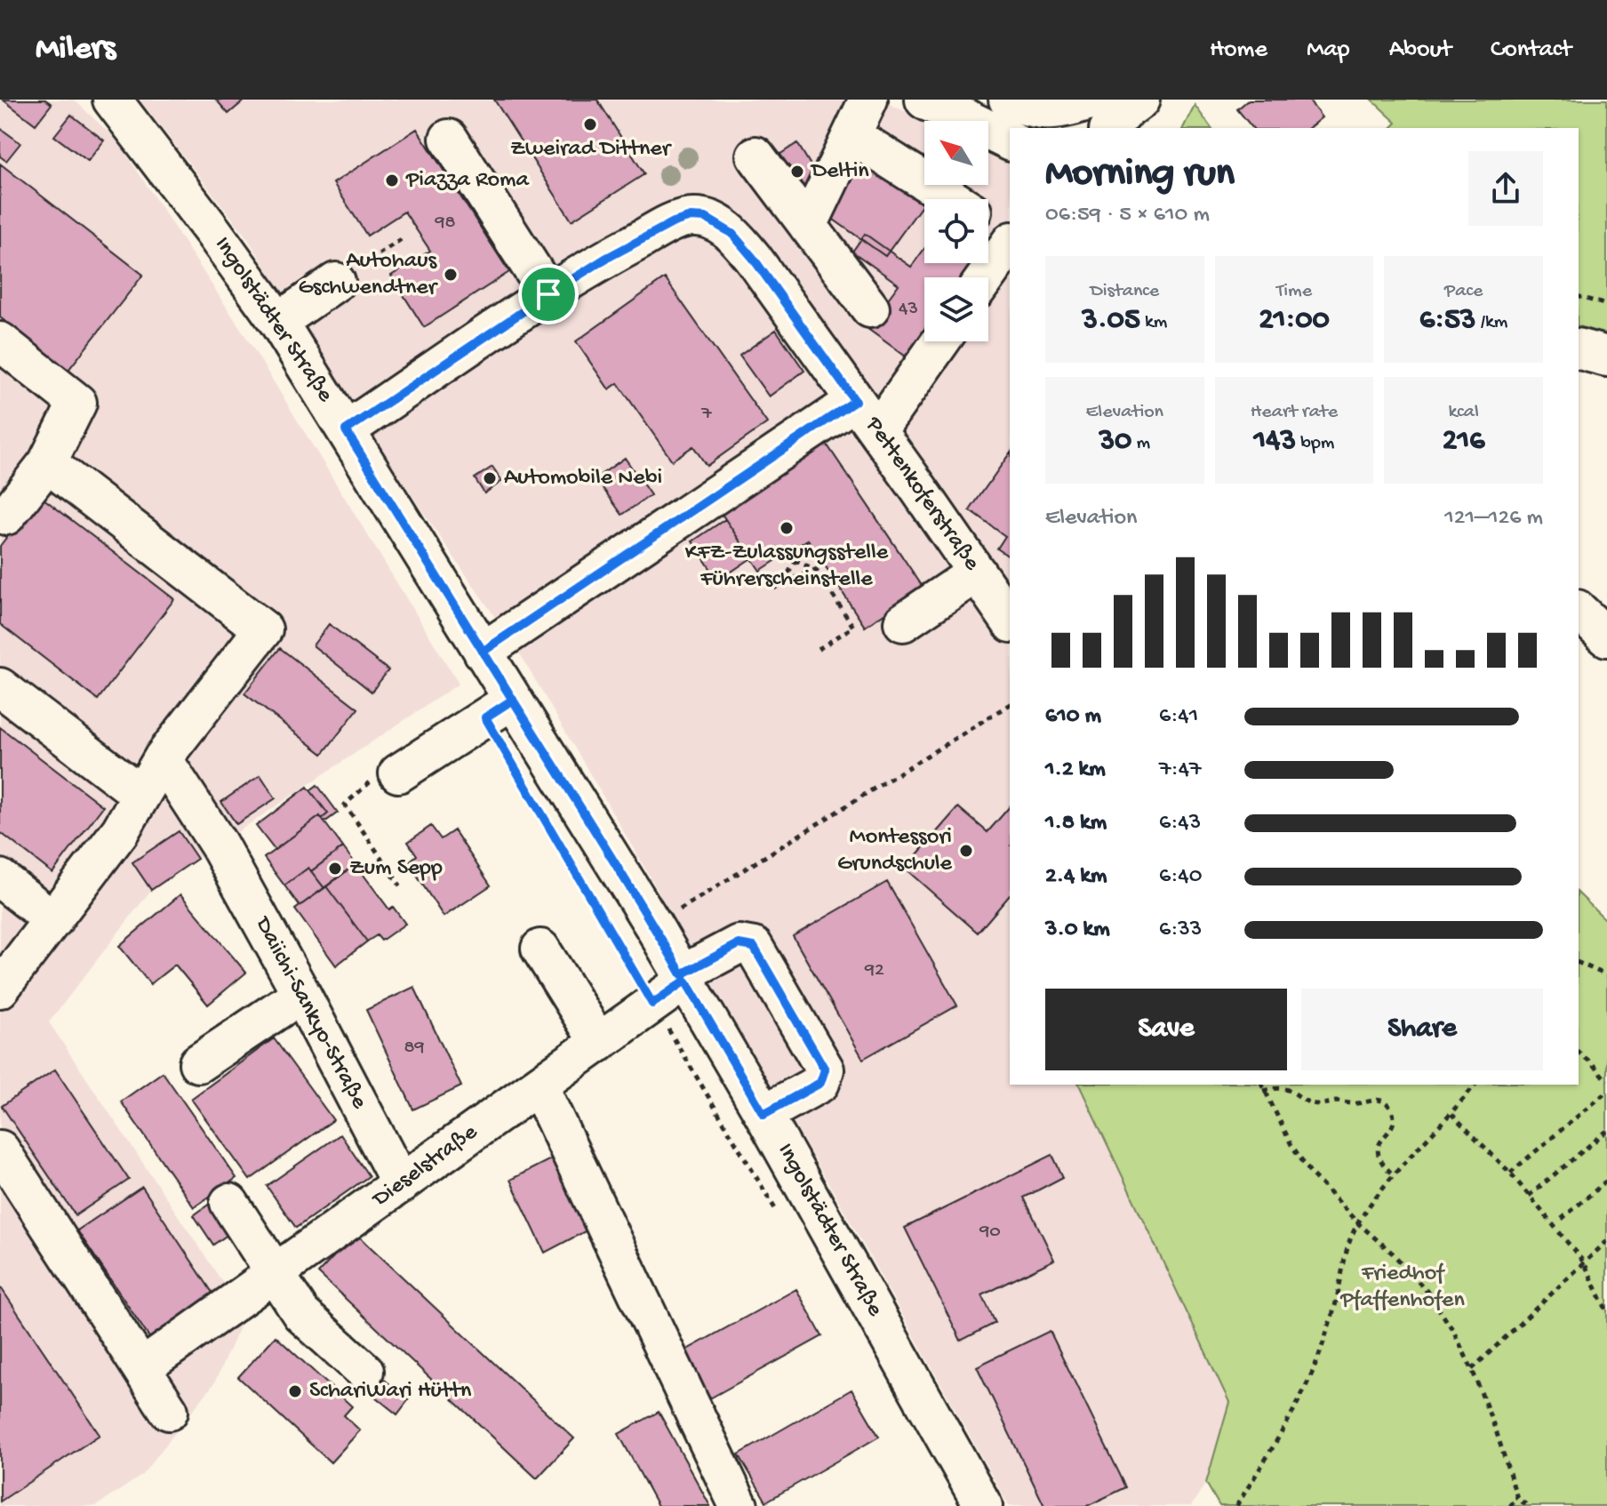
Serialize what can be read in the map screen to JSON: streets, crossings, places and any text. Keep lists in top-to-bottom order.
{
  "streets": {
    "street": [
      "Ingolstädter Straße",
      "Pettenkoferstraße",
      "Daiichi-Sankyo-Straße",
      "Dieselstraße"
    ]
  },
  "crossings": [
    ["Ingolstädter Straße", "Pettenkoferstraße"],
    ["Ingolstädter Straße", "Dieselstraße"],
    ["Daiichi-Sankyo-Straße", "Dieselstraße"]
  ],
  "parks": ["Friedhof Pfaffenhofen"],
  "places": [
    "Zweirad Dittner",
    "Deltin",
    "Piazza Roma",
    "Autohaus Gschwendtner",
    "Automobile Nebi",
    "KFZ-Zulassungsstelle Führerscheinstelle",
    "Montessori Grundschule",
    "Zum Sepp",
    "SchariWari Hüttn"
  ],
  "house_numbers": [
    "98",
    "43",
    "7",
    "92",
    "89",
    "90"
  ],
  "north": "top left",
  "page": {
    "header": "Milers",
    "nav": [
      "Home",
      "Map",
      "About",
      "Contact"
    ],
    "heading": ["Morning run", "06:59 · 5 × 610 m"],
    "stats": [
      ["Distance", "3.05 km"],
      ["Time", "21:00"],
      ["Pace", "6:53 /km"],
      ["Elevation", "30 m"],
      ["Heart rate", "143 bpm"],
      ["kcal", "216"]
    ],
    "chart": ["Elevation", "121–126 m"],
    "list": [
      {
        "name": "610 m",
        "note": "6:41"
      },
      {
        "name": "1.2 km",
        "note": "7:47"
      },
      {
        "name": "1.8 km",
        "note": "6:43"
      },
      {
        "name": "2.4 km",
        "note": "6:40"
      },
      {
        "name": "3.0 km",
        "note": "6:33"
      }
    ],
    "buttons": ["Save", "Share"]
  }
}
